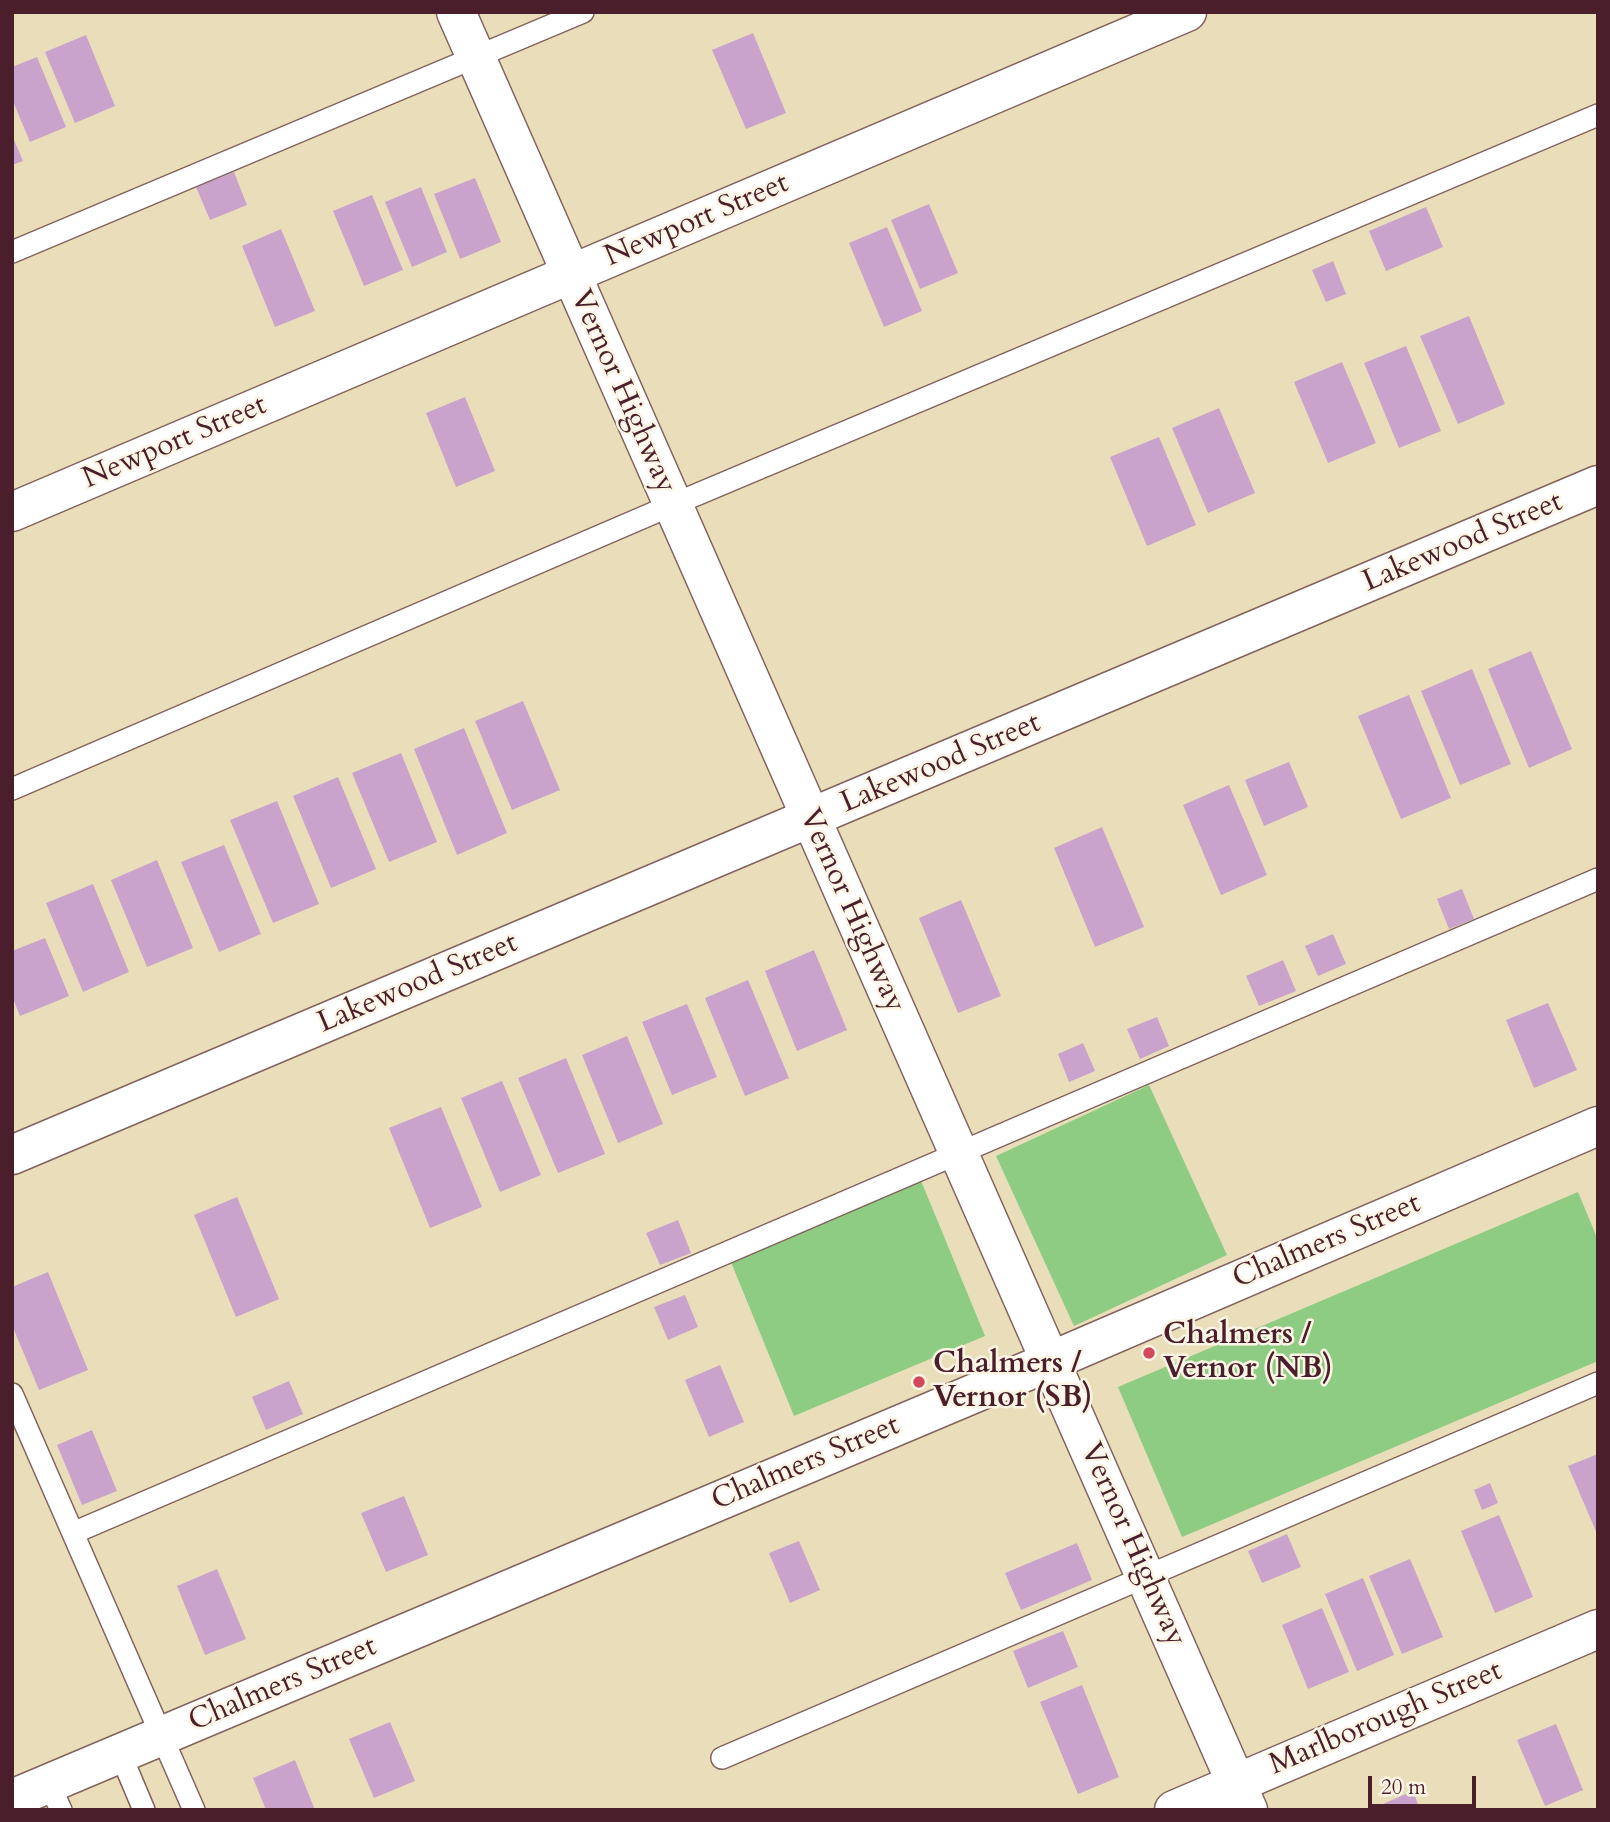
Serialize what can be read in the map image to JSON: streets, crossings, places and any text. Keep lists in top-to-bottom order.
{
  "streets": {
    "street": [
      "Newport Street",
      "Vernor Highway",
      "Lakewood Street",
      "Chalmers Street",
      "Marlborough Street"
    ]
  },
  "crossings": [
    ["Newport Street", "Vernor Highway"],
    ["Vernor Highway", "Lakewood Street"],
    ["Vernor Highway", "Chalmers Street"],
    ["Vernor Highway", "Marlborough Street"]
  ],
  "places": ["Chalmers / Vernor (NB)", "Chalmers / Vernor (SB)"],
  "scale_bar": "20 m"
}
